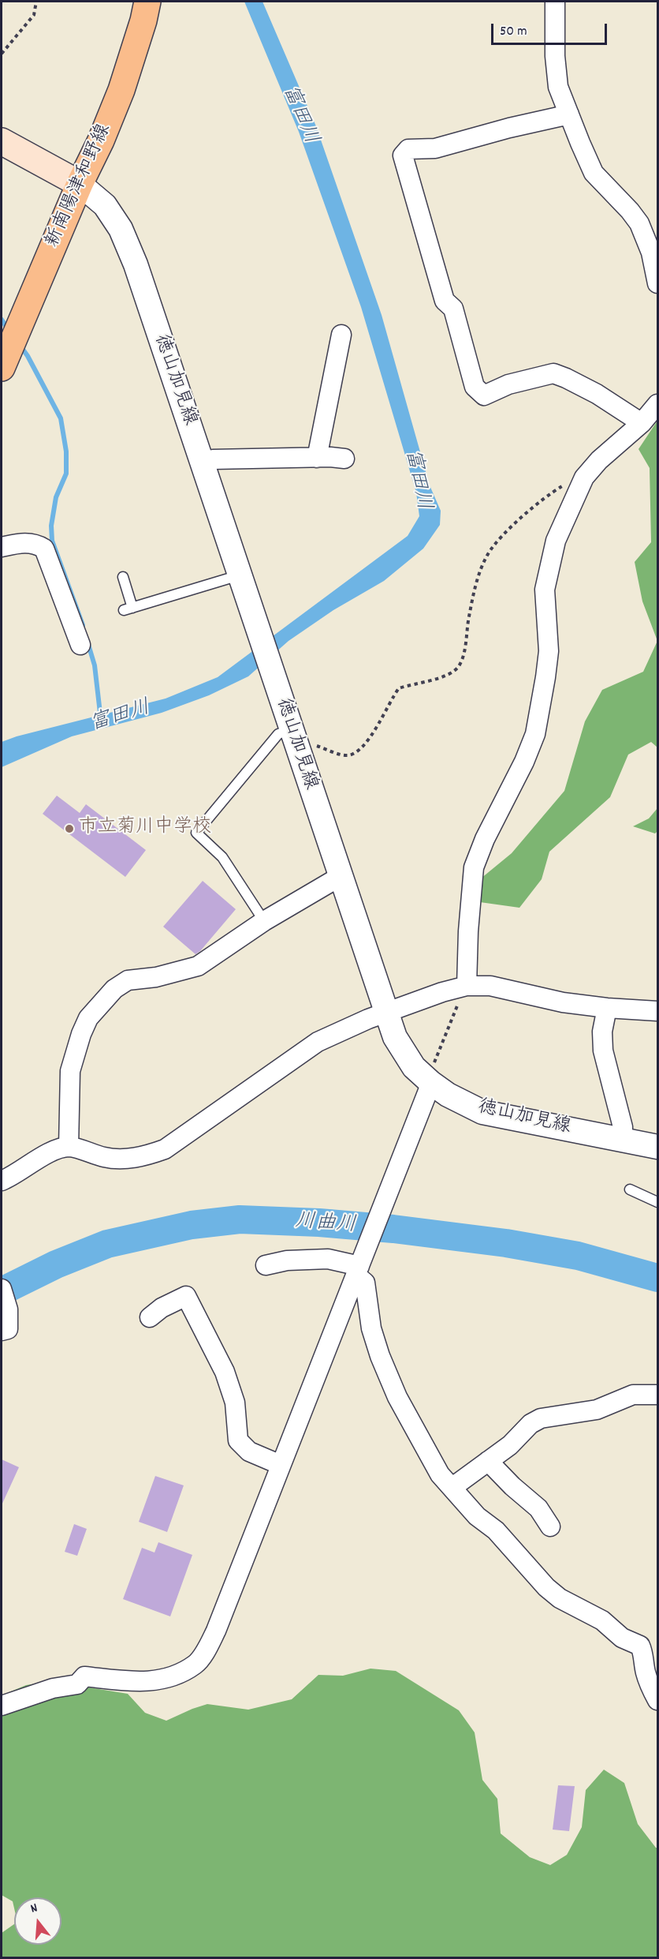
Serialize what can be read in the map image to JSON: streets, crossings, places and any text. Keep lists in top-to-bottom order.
{
  "streets": {
    "main road": ["新南陽津和野線"],
    "street": ["徳山加見線"]
  },
  "crossings": [
    ["新南陽津和野線", "徳山加見線"]
  ],
  "water": ["富田川", "川曲川"],
  "places": ["市立菊川中学校"],
  "scale_bar": "50 m",
  "north": "top"
}
